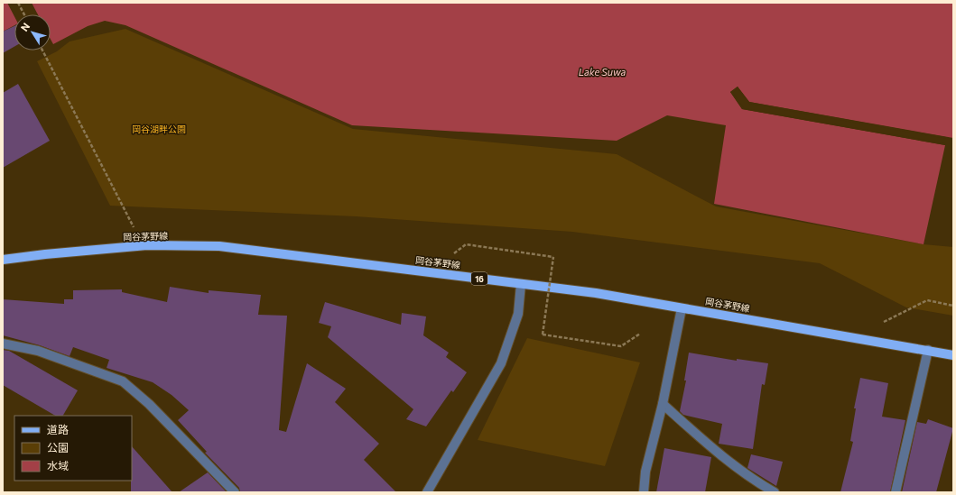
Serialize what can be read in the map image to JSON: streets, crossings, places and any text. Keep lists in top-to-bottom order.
{
  "streets": {
    "main road": ["岡谷茅野線", "16"]
  },
  "water": ["Lake Suwa"],
  "parks": ["岡谷湖畔公園"],
  "legend": ["道路", "公園", "水域"],
  "north": "top left"
}
